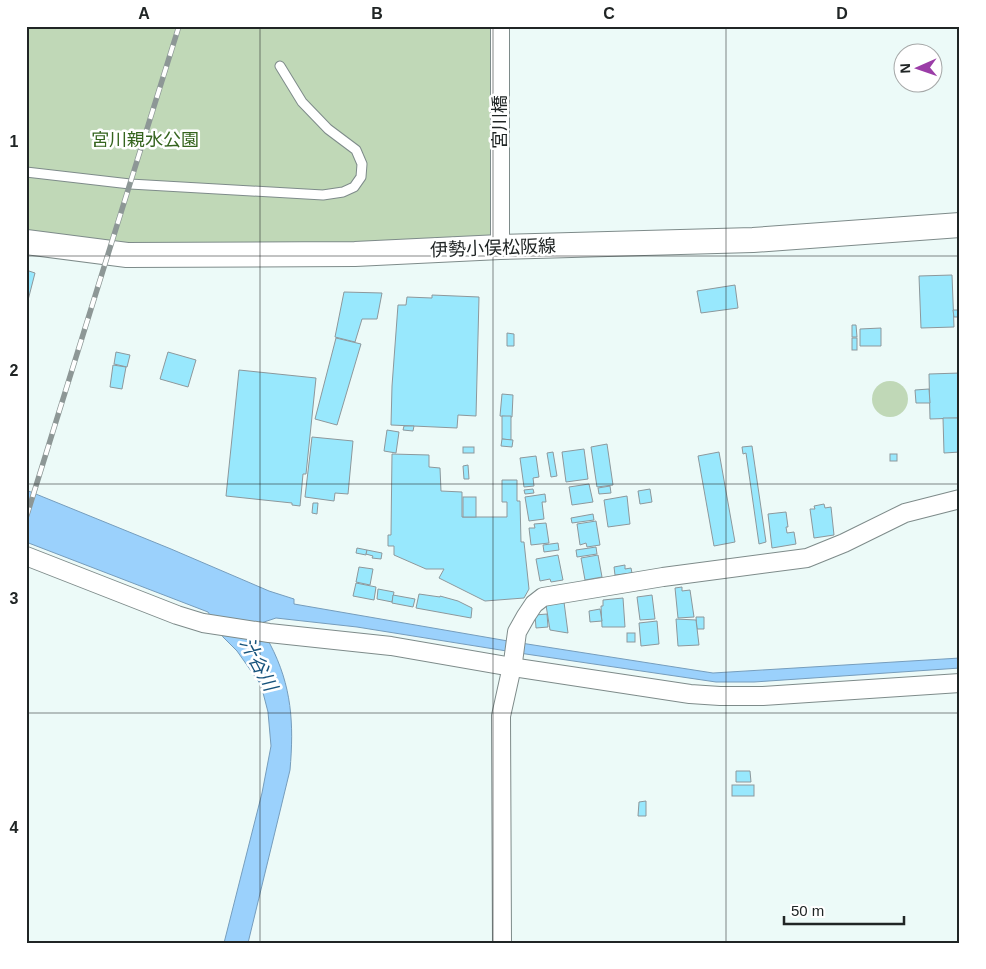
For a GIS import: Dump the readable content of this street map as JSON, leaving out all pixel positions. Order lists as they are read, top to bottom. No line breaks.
{"streets":{"main road":["伊勢小俣松阪線"],"street":["宮川橋"]},"crossings":[["宮川橋","伊勢小俣松阪線"]],"water":["汁谷川"],"parks":["宮川親水公園"],"scale_bar":"50 m","north":"left","grid":{"columns":["A","B","C","D"],"rows":["1","2","3","4"]}}
